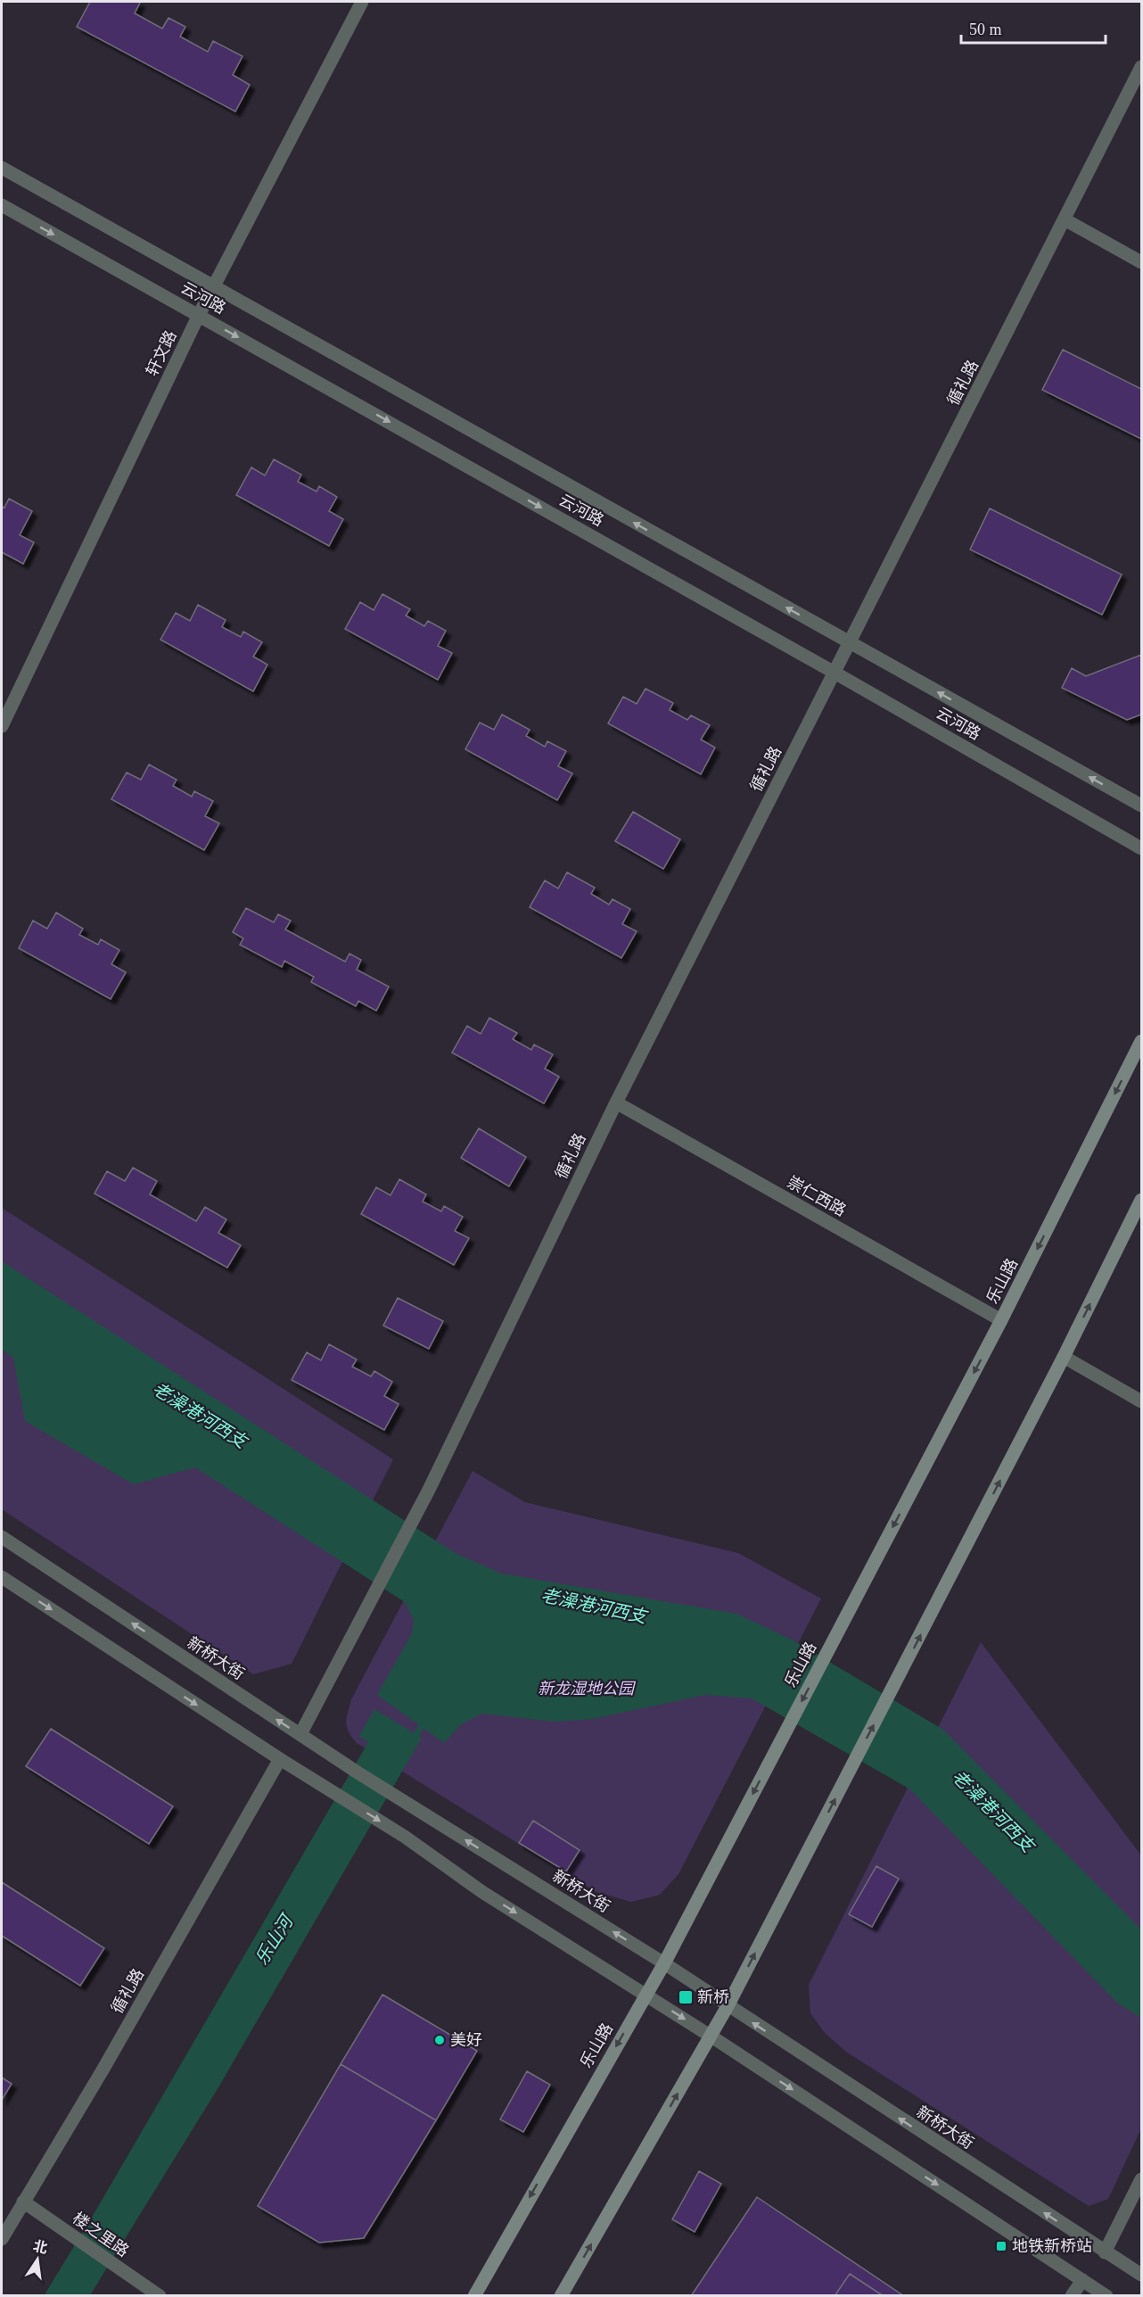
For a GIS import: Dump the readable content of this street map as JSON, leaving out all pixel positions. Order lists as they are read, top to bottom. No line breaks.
{"streets":{"main road":["乐山路"],"street":["云河路","轩文路","循礼路","崇仁西路","新桥大街","楼之里路"]},"crossings":[["云河路","轩文路"],["云河路","循礼路"],["循礼路","崇仁西路"],["循礼路","新桥大街"],["循礼路","楼之里路"],["崇仁西路","乐山路"],["乐山路","新桥大街"]],"water":["老澡港河西支","乐山河"],"parks":["新龙湿地公园"],"places":{"transit":["新桥","地铁新桥站"],"other":["美好"]},"scale_bar":"50 m","north":"top"}
